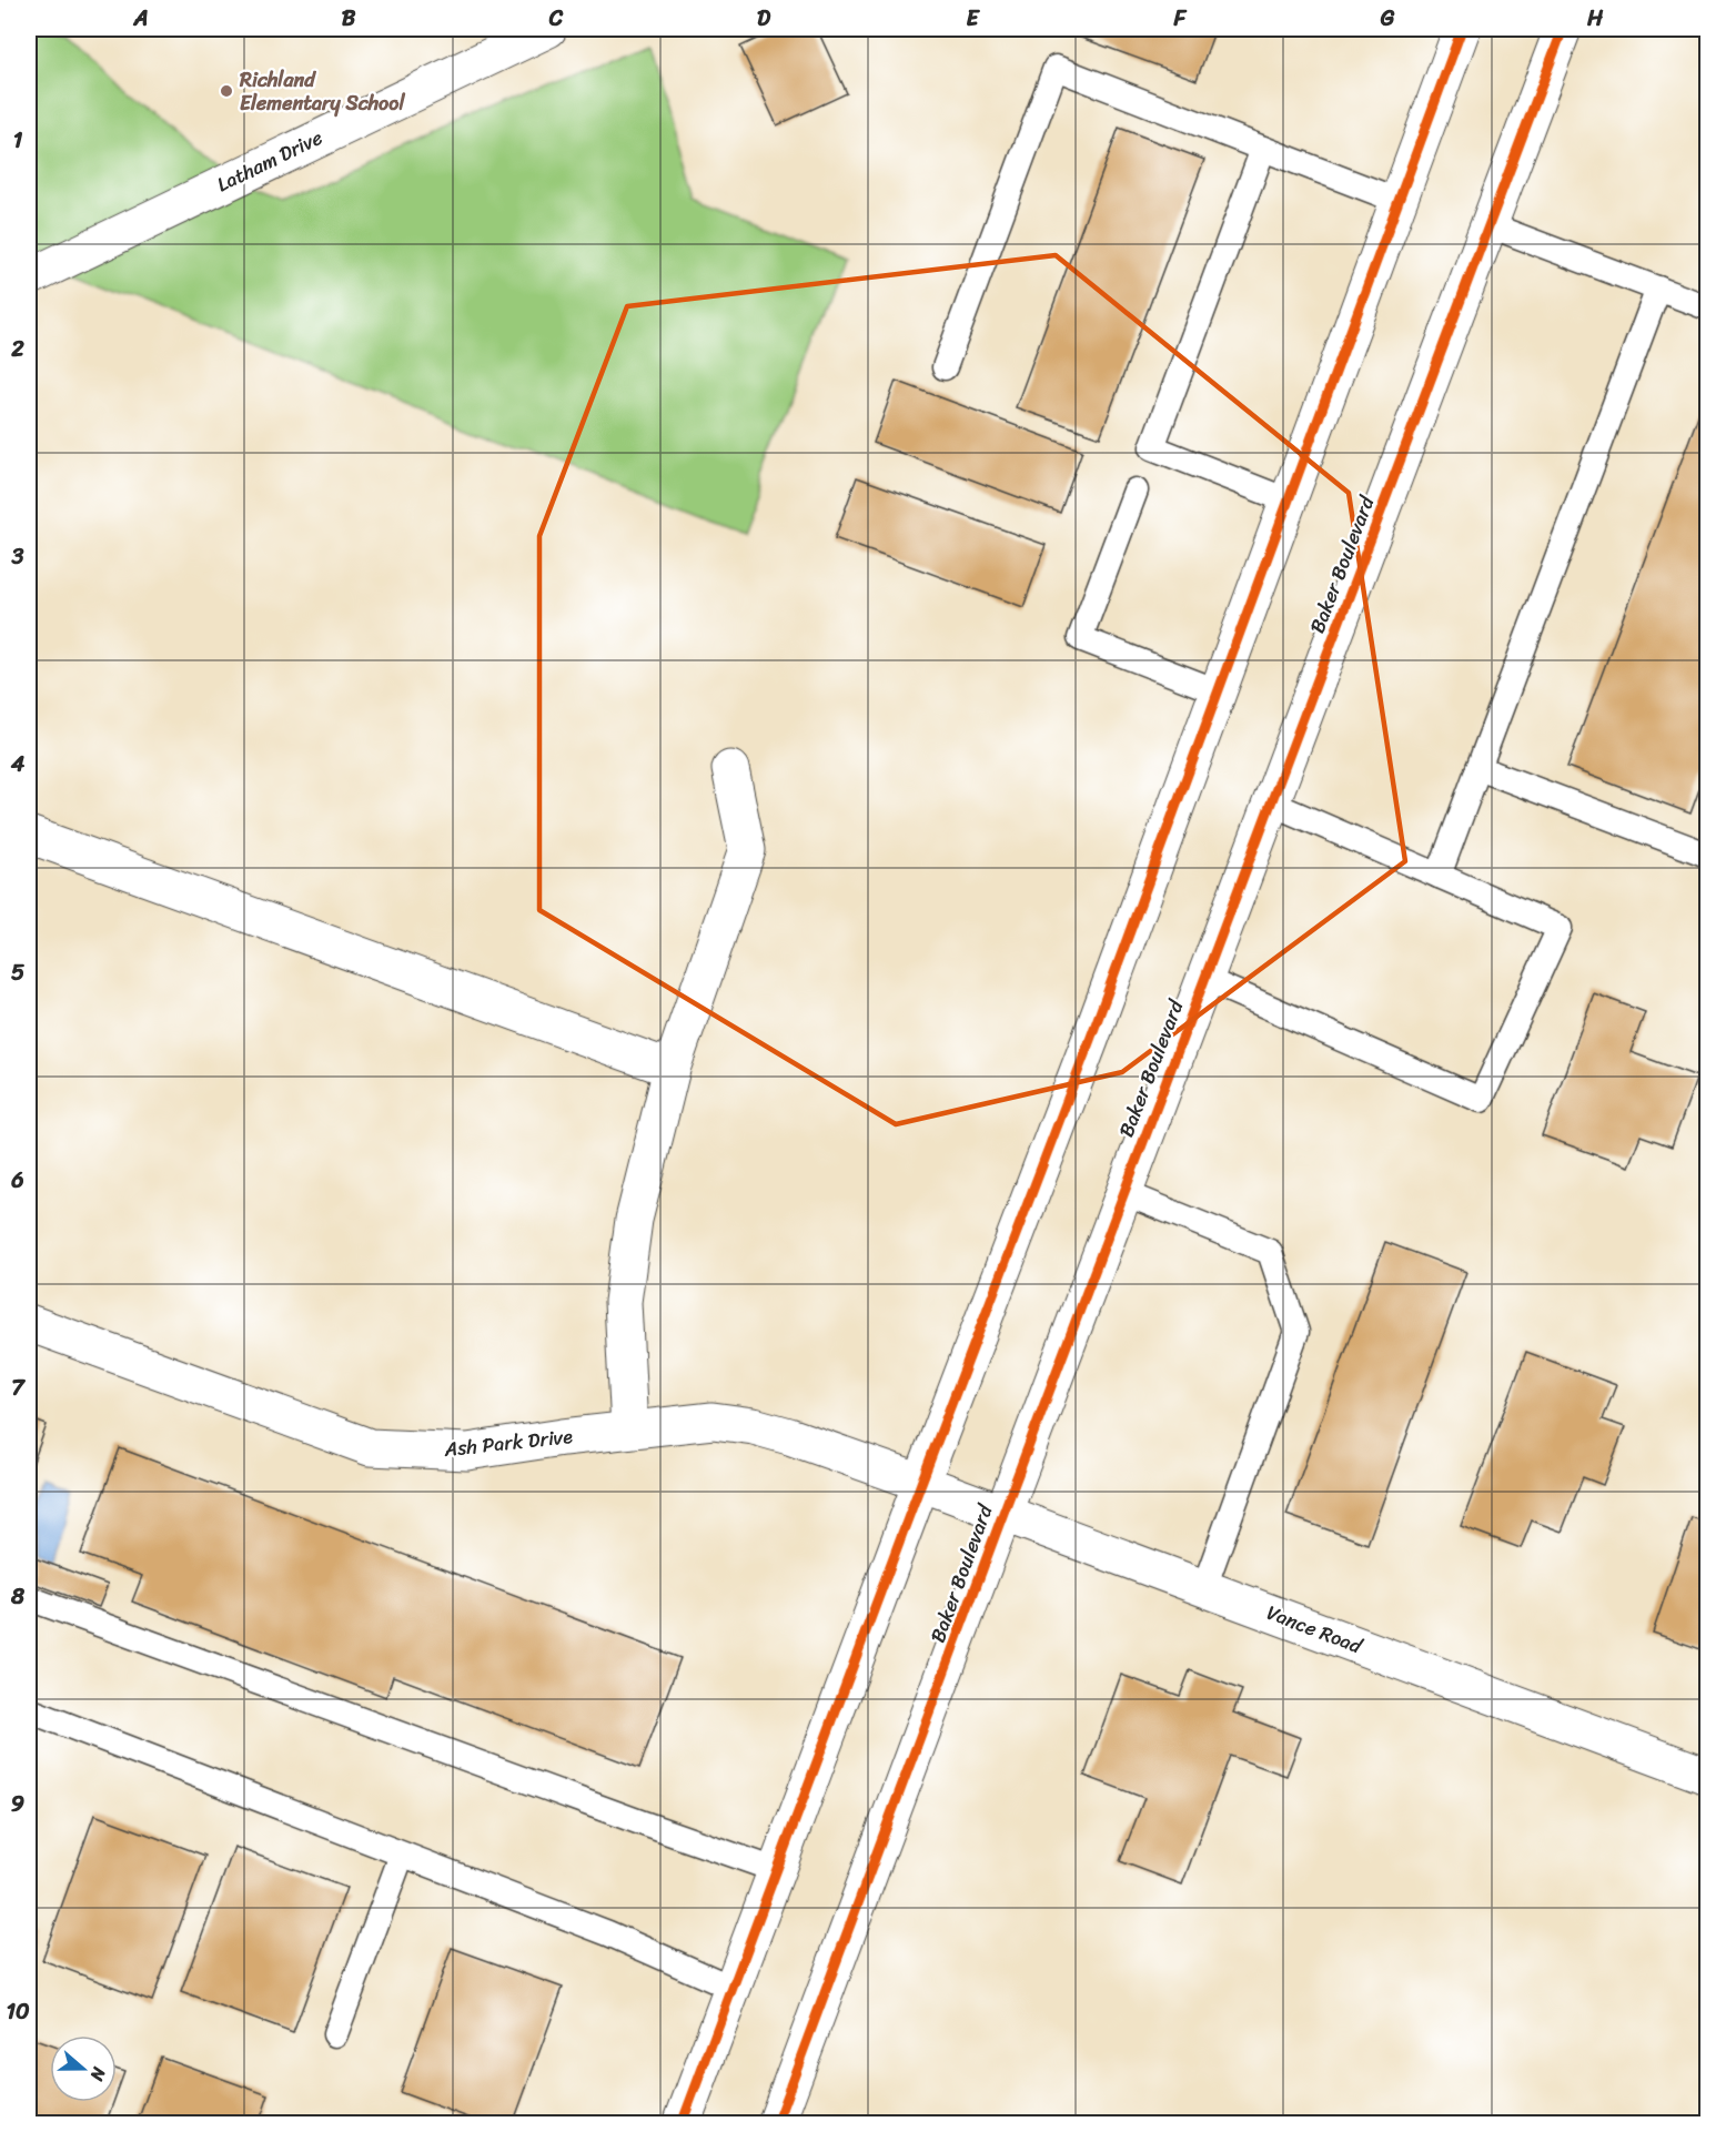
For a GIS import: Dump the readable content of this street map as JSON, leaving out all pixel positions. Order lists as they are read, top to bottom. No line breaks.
{"streets":{"main road":["Latham Drive","Baker Boulevard","Ash Park Drive","Vance Road"]},"crossings":[["Baker Boulevard","Vance Road"],["Ash Park Drive","Vance Road"]],"places":["Richland Elementary School"],"north":"right","grid":{"columns":["A","B","C","D","E","F","G","H"],"rows":["1","2","3","4","5","6","7","8","9","10"]}}
